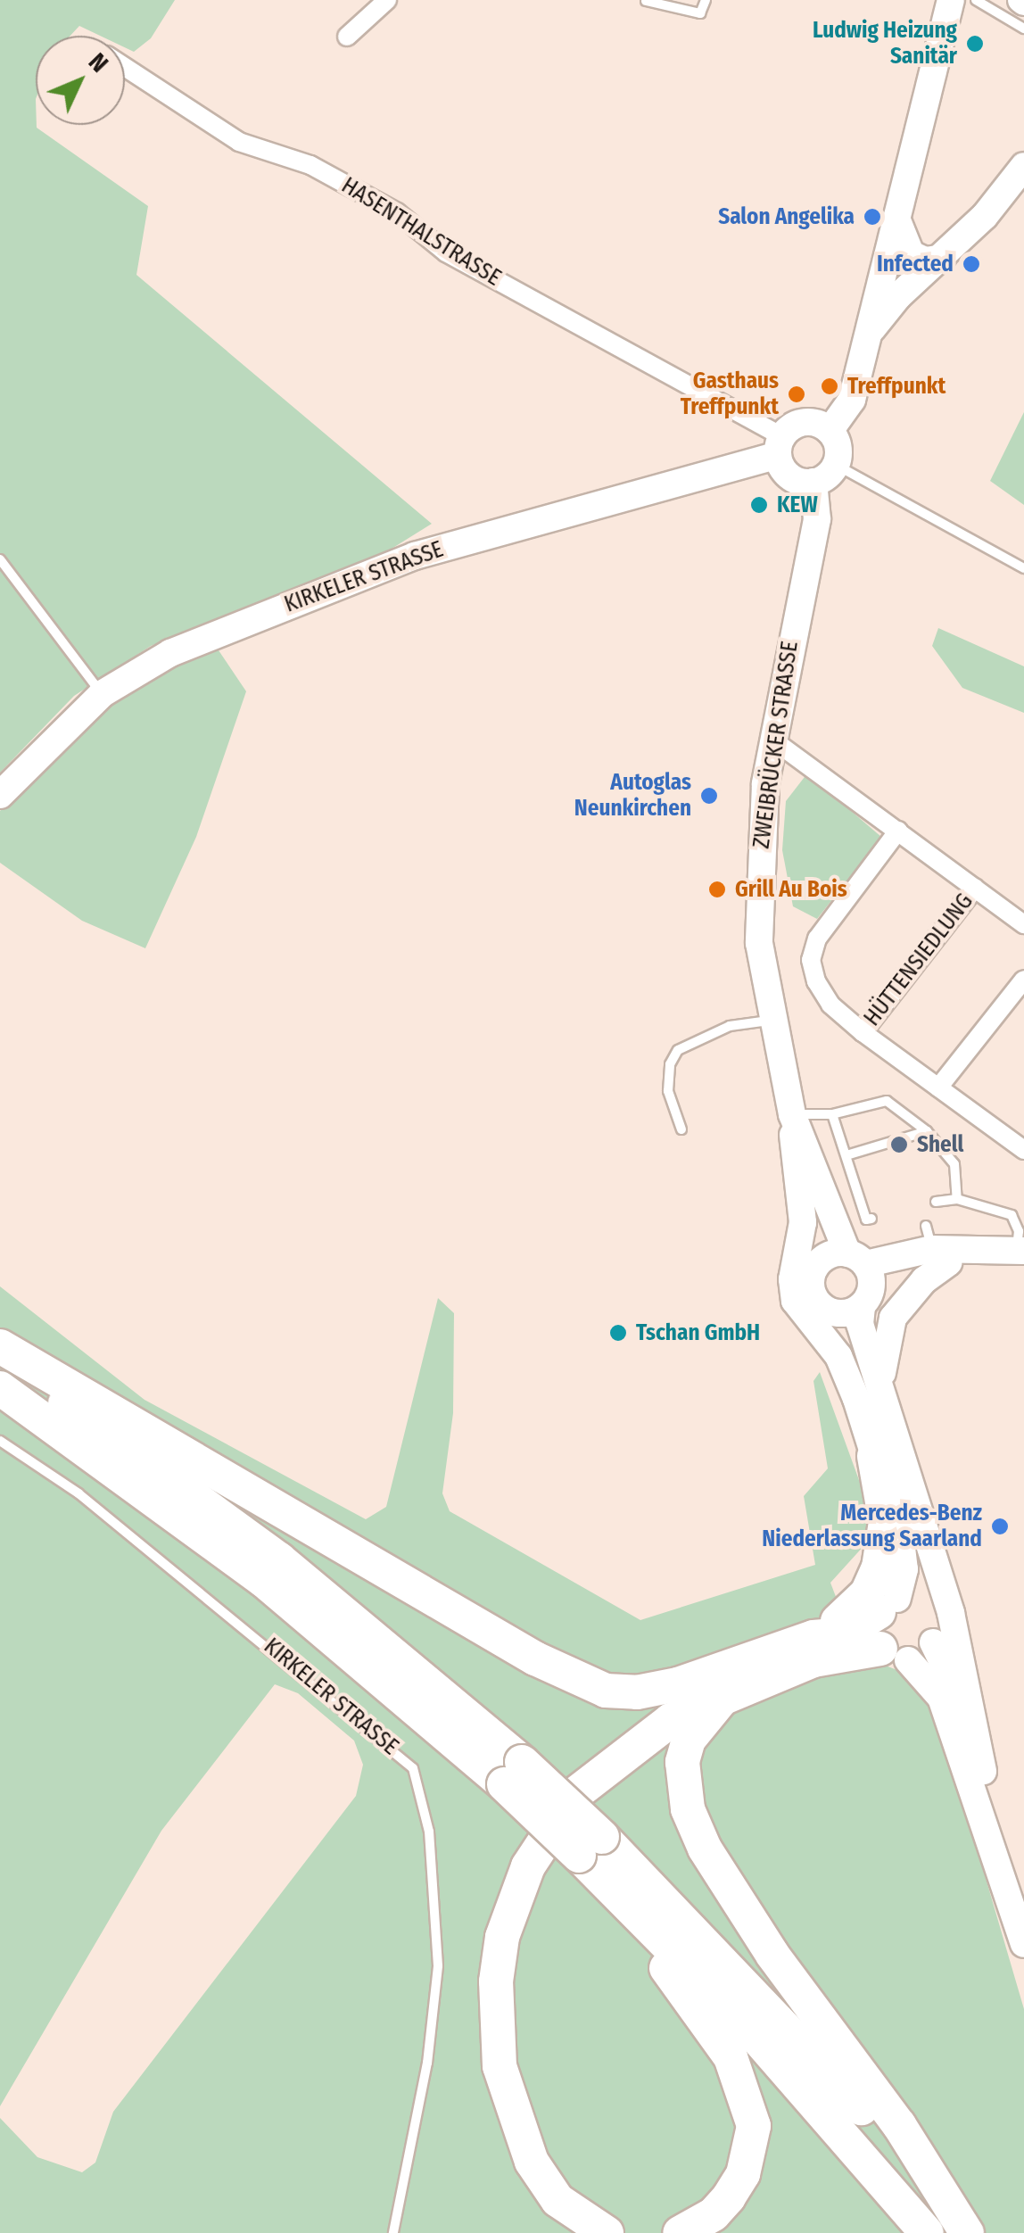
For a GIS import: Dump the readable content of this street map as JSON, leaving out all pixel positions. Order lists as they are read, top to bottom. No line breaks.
{"streets":{"main road":["KIRKELER STRASSE","ZWEIBRÜCKER STRASSE"],"street":["HASENTHALSTRASSE","HÜTTENSIEDLUNG"]},"crossings":[["HASENTHALSTRASSE","KIRKELER STRASSE"],["HASENTHALSTRASSE","ZWEIBRÜCKER STRASSE"],["KIRKELER STRASSE","ZWEIBRÜCKER STRASSE"]],"places":["Ludwig Heizung Sanitär","Salon Angelika","Infected","Treffpunkt","Gasthaus Treffpunkt","KEW","Autoglas Neunkirchen","Grill Au Bois","Shell","Tschan GmbH","Mercedes-Benz Niederlassung Saarland"],"north":"top right"}
